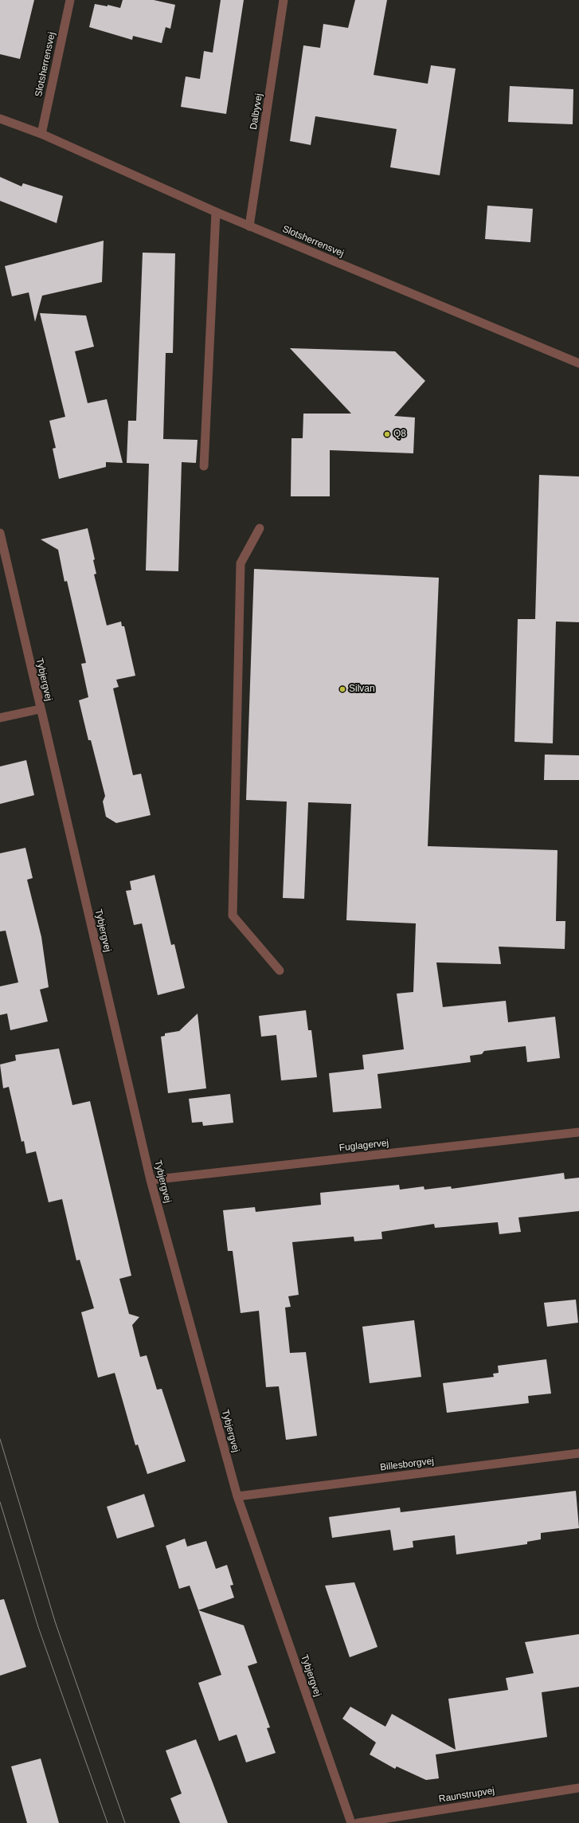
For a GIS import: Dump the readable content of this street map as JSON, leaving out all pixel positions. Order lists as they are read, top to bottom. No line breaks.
{"streets":{"street":["Slotsherrensvej","Dalbyvej","Tybjergvej","Fuglagervej","Billesborgvej","Raunstrupvej"]},"crossings":[["Slotsherrensvej","Dalbyvej"],["Tybjergvej","Fuglagervej"],["Tybjergvej","Billesborgvej"]],"places":["Q8","Silvan"]}
